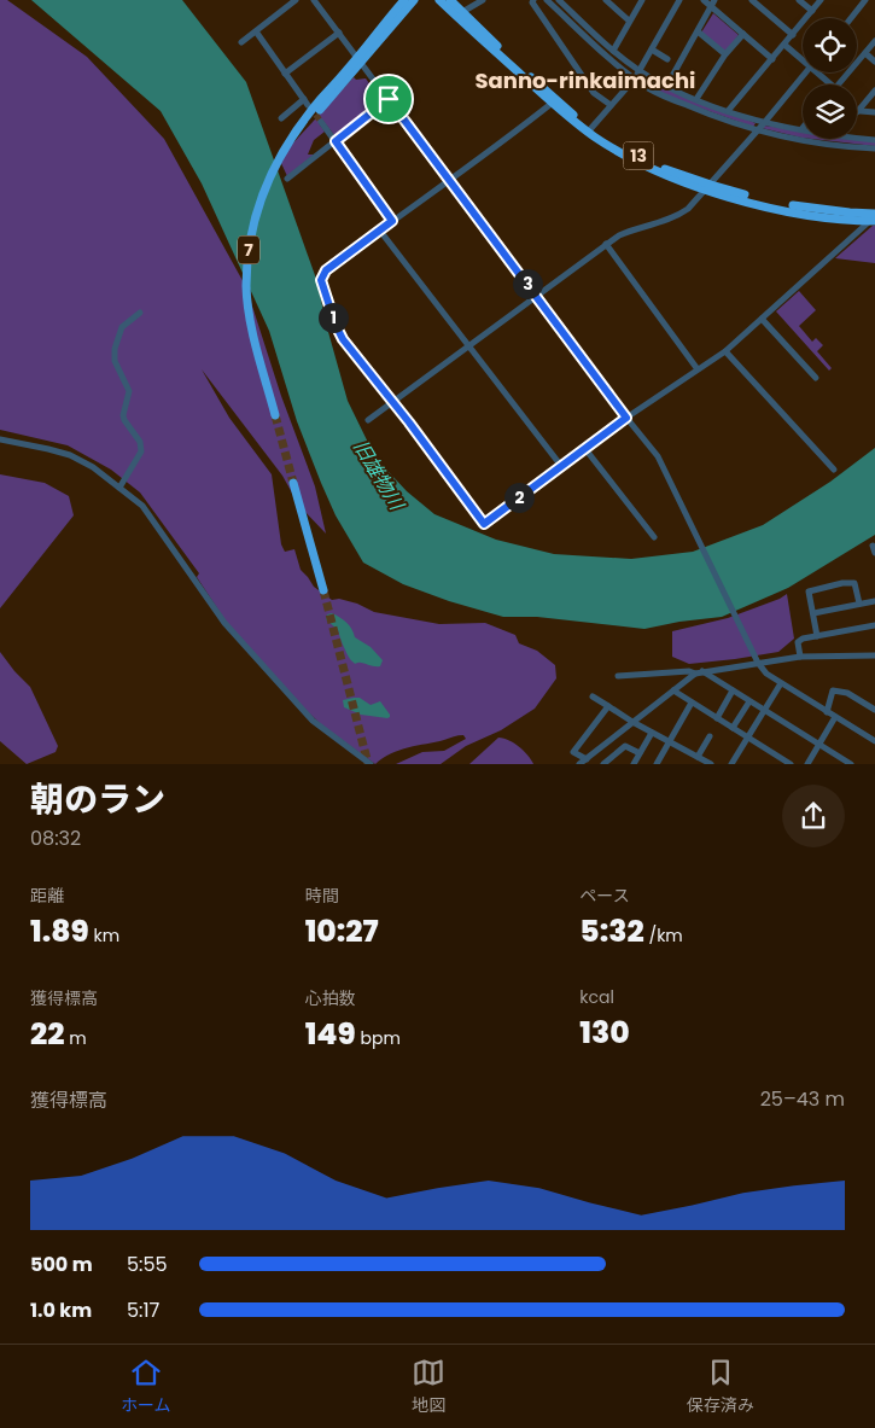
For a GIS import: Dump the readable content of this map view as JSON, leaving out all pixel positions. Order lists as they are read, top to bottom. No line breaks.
{"streets":{"highway":["13","7"]},"districts":["Sanno-rinkaimachi"],"water":["旧雄物川"],"page":{"pins":["3","1","2"],"heading":["朝のラン","08:32"],"stats":[["距離","1.89 km"],["時間","10:27"],["ペース","5:32 /km"],["獲得標高","22 m"],["心拍数","149 bpm"],["kcal","130"]],"chart":["獲得標高","25–43 m"],"list":[{"name":"500 m","note":"5:55"},{"name":"1.0 km","note":"5:17"}],"tabs":["ホーム","地図","保存済み"]}}
